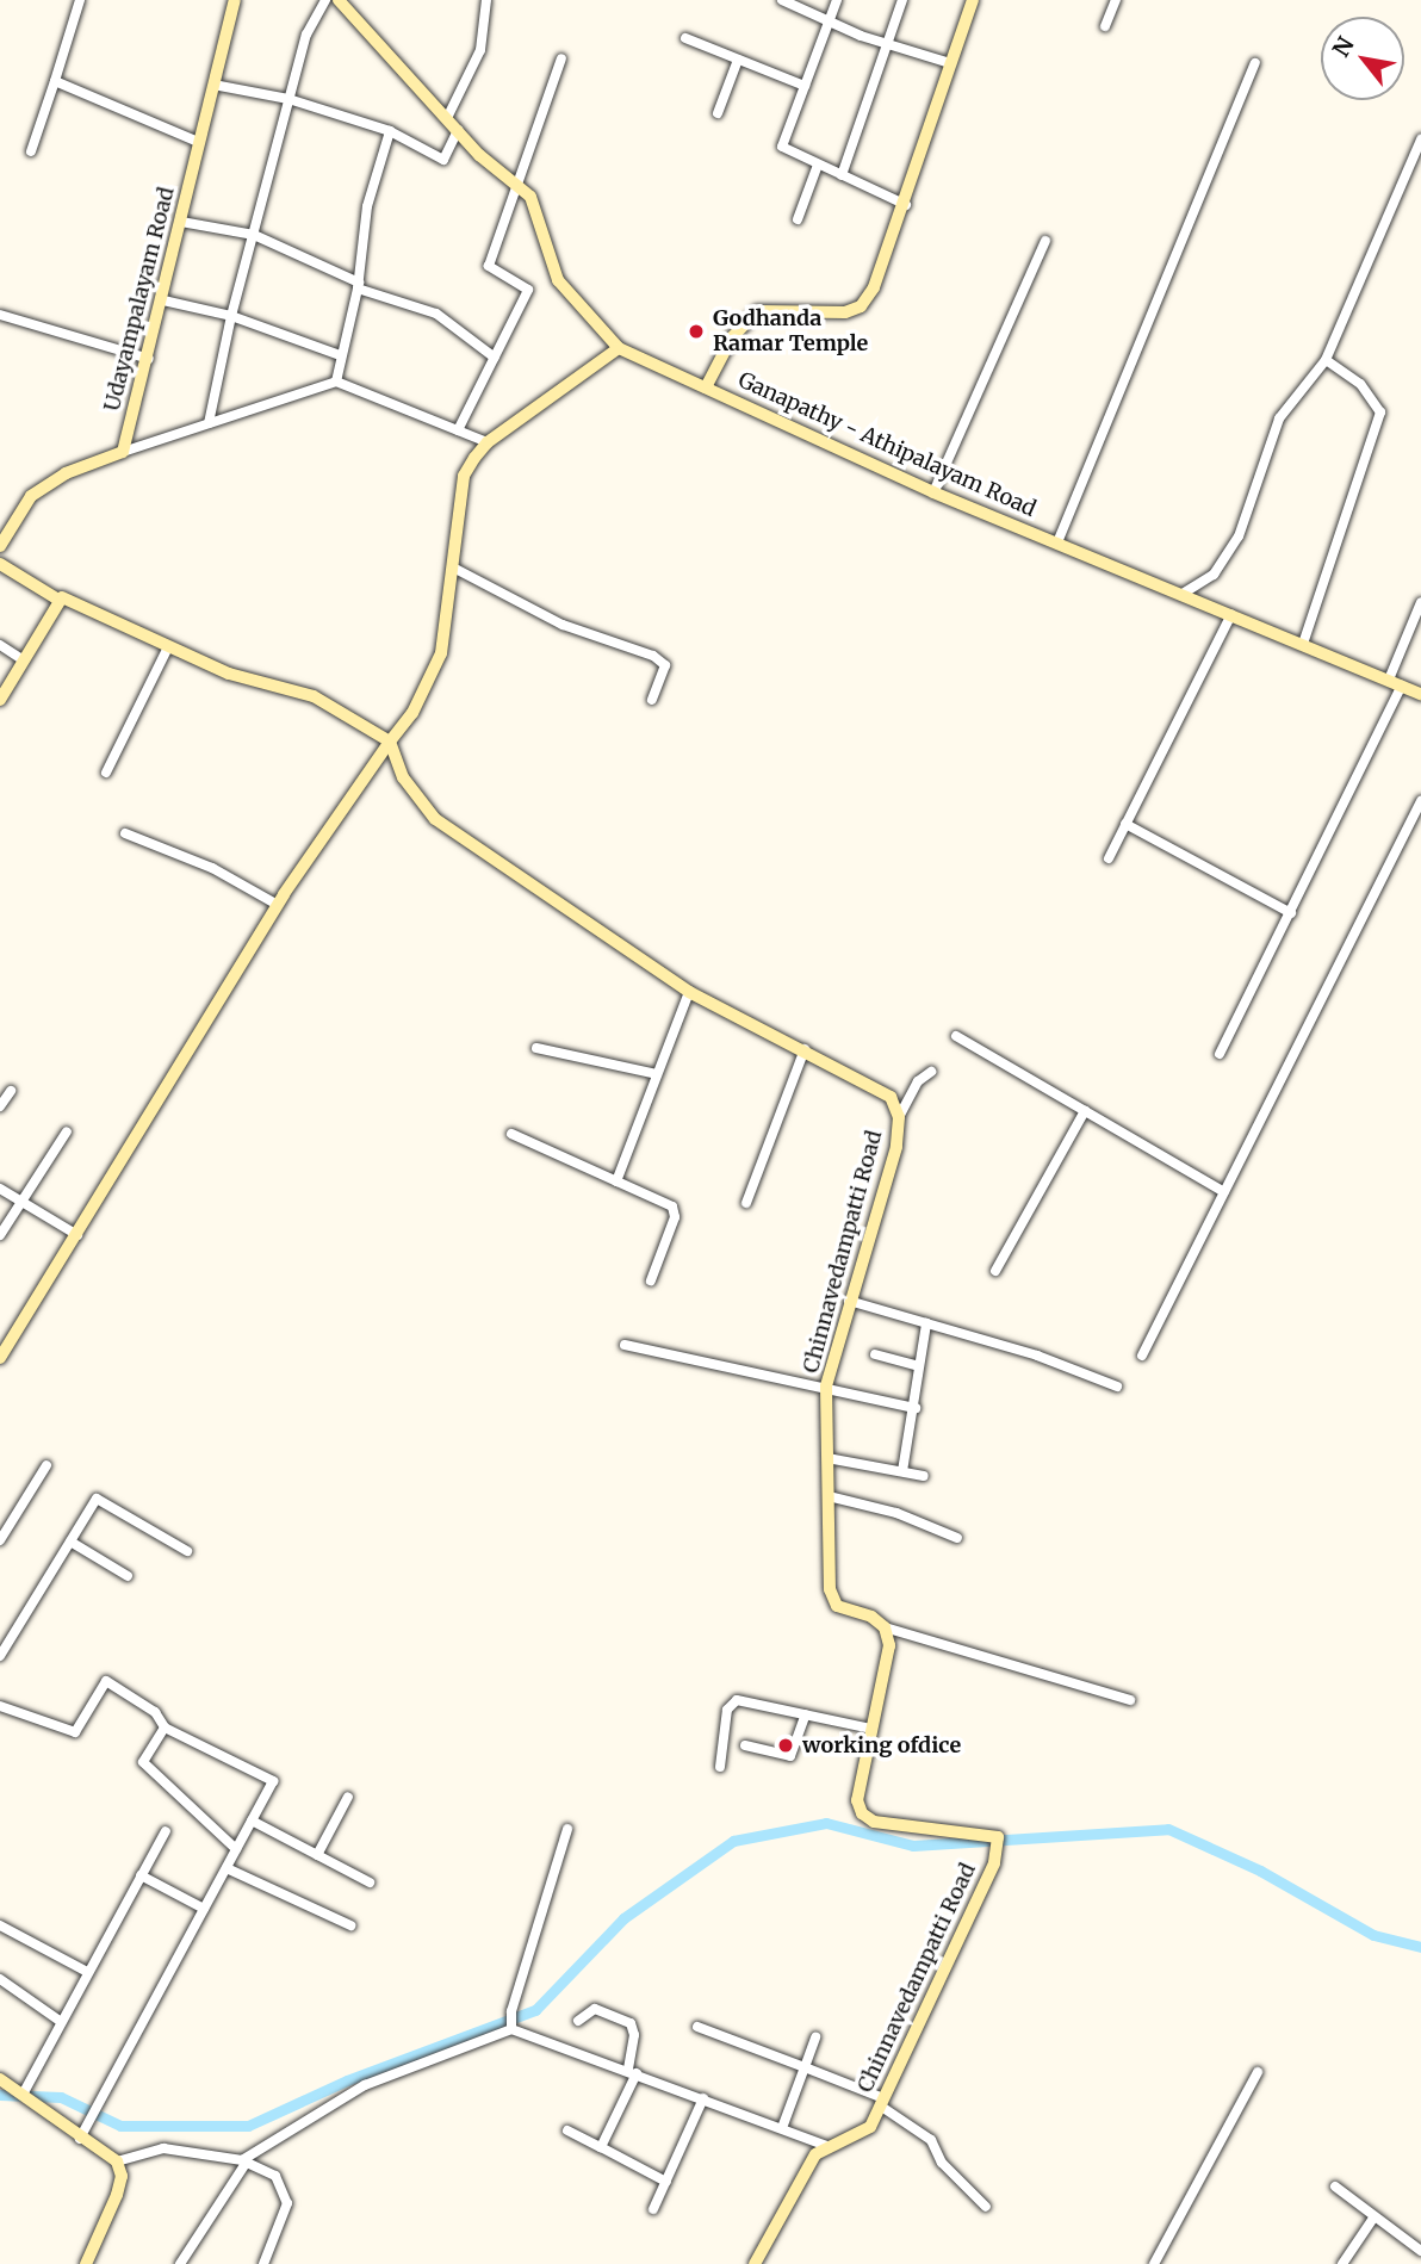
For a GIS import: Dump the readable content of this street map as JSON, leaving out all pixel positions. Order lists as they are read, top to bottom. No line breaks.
{"streets":{"street":["Udayampalayam Road","Ganapathy - Athipalayam Road","Chinnavedampatti Road"]},"places":["Godhanda Ramar Temple","working ofdice"],"north":"top left"}
